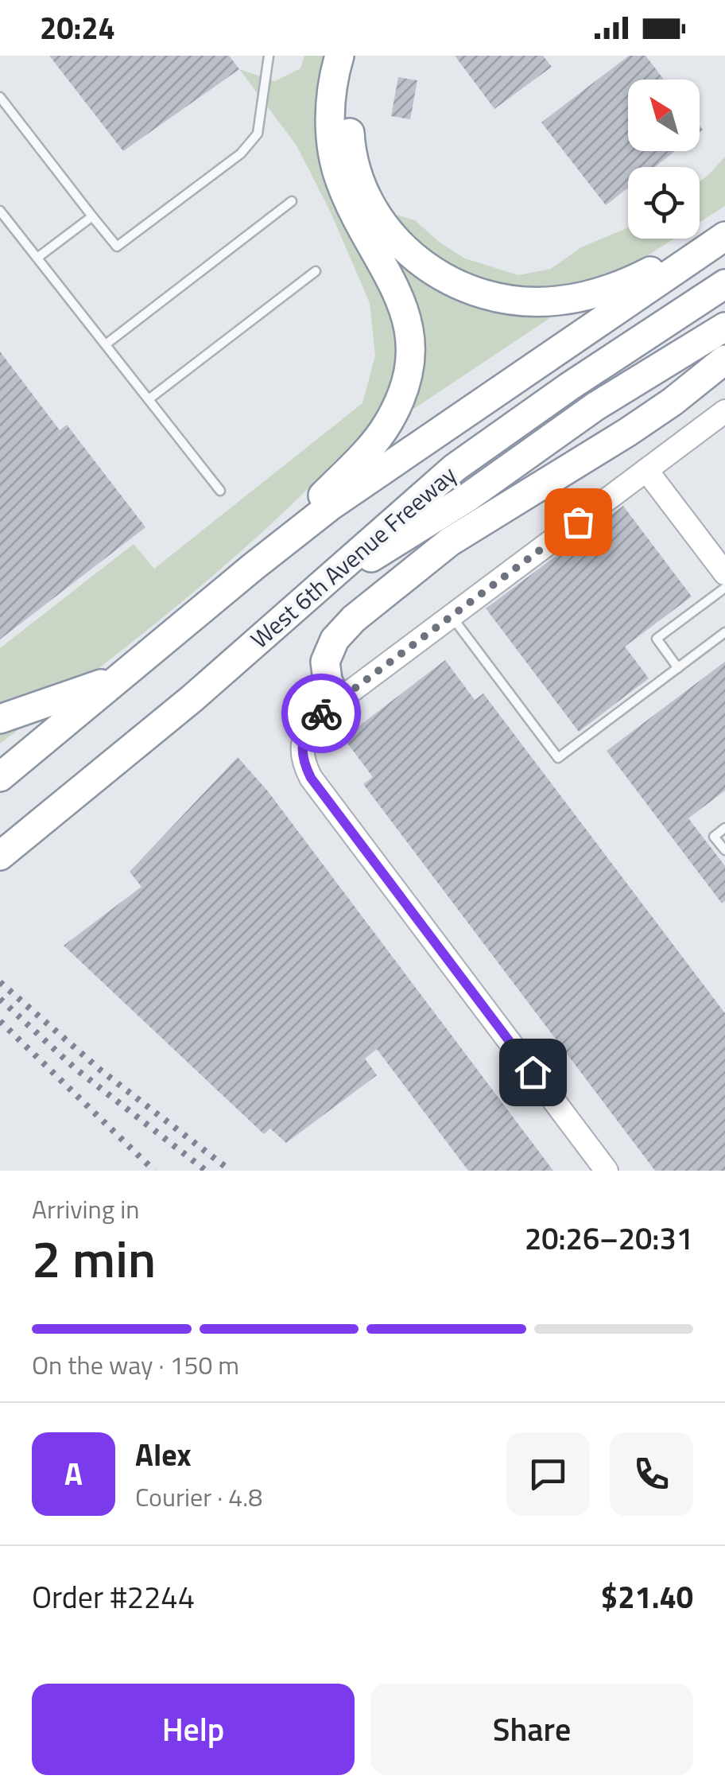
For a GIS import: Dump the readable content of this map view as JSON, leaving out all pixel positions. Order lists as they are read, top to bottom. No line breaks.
{"streets":{"highway":["West 6th Avenue Freeway"]},"north":"top left","page":{"status":"20:24","heading":["2 min","Arriving in","20:26–20:31"],"panel":["Alex","Courier · 4.8","Order #2244","$21.40"],"bar":"On the way · 150 m","round":"A","buttons":["Help","Share"]}}
